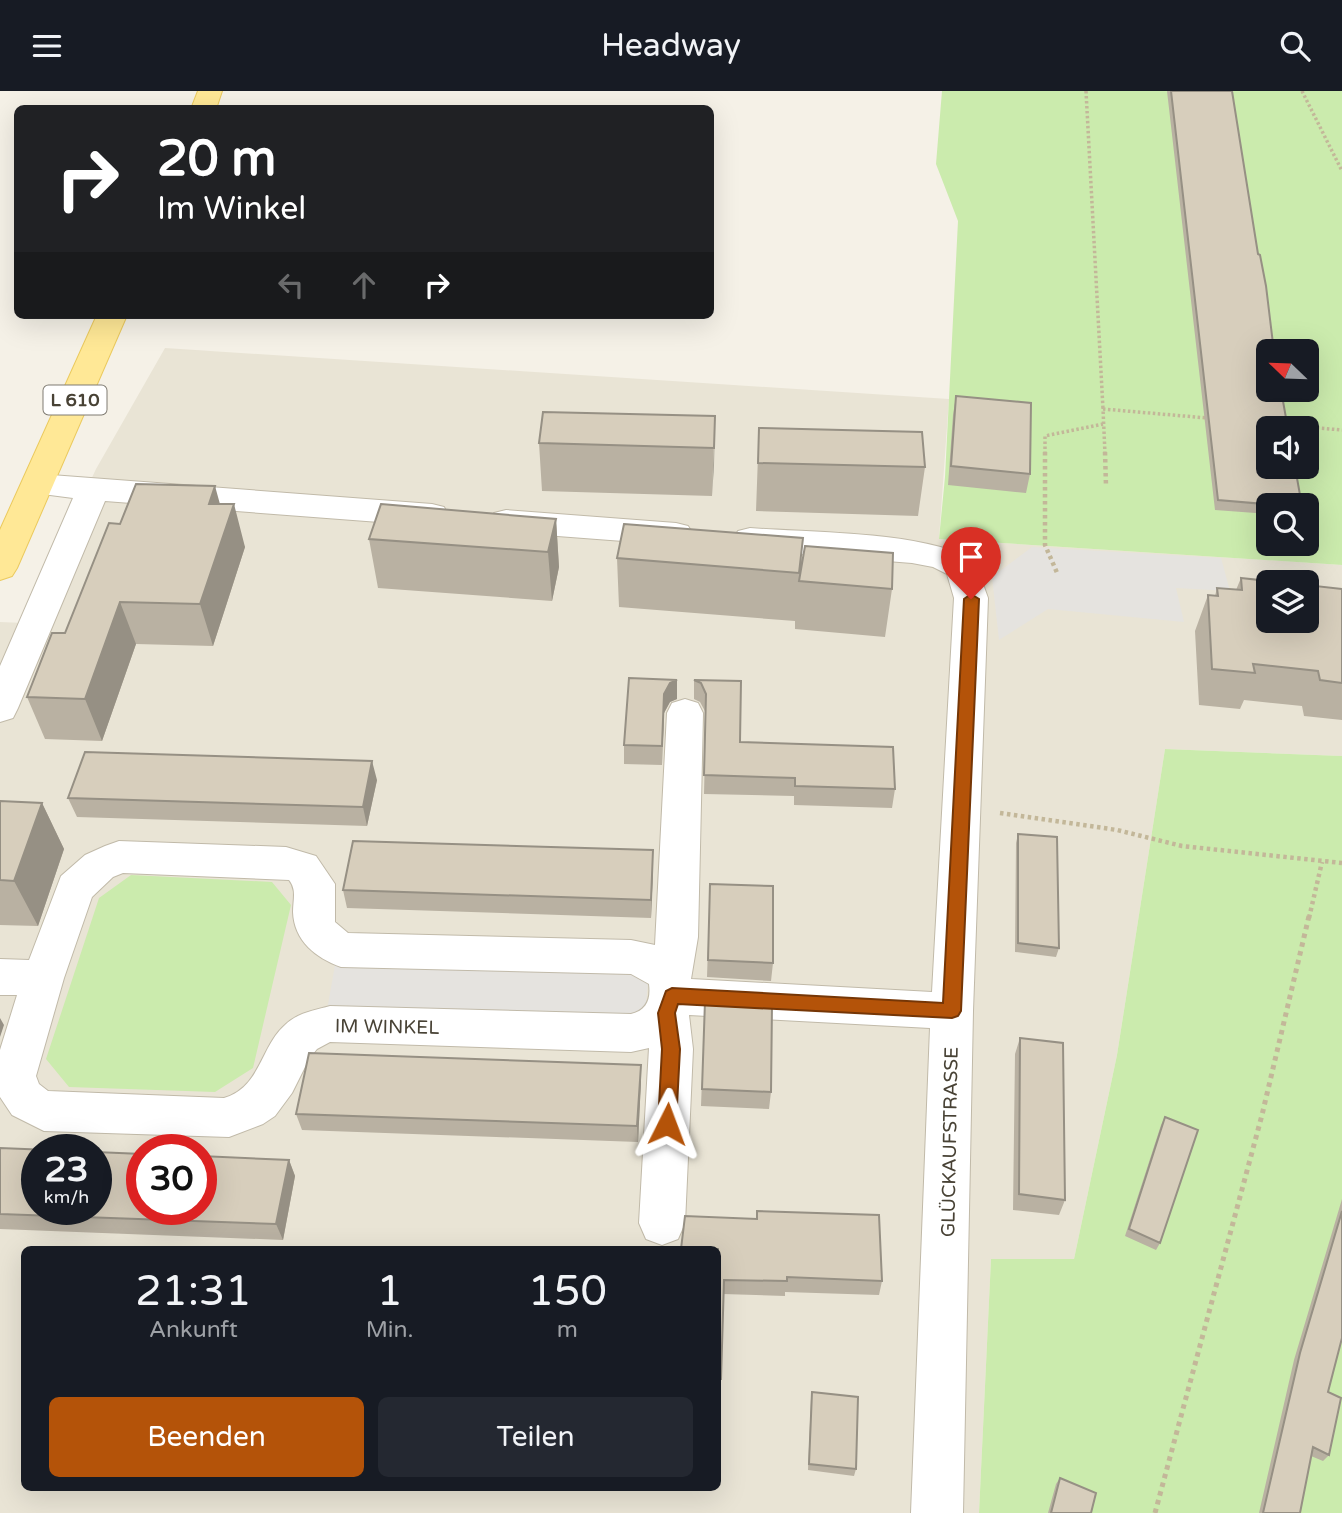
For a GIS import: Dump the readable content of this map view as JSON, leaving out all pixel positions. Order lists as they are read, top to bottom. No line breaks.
{"streets":{"main road":["L 610"],"street":["IM WINKEL","GLÜCKAUFSTRASSE"]},"crossings":[["L 610","GLÜCKAUFSTRASSE"],["IM WINKEL","GLÜCKAUFSTRASSE"]],"north":"top left","page":{"header":"Headway","turn":["20 m","Im Winkel"],"speed":"23 km/h","limit":"30","eta":["21:31","Ankunft","1","Min.","150","m"],"buttons":["Beenden","Teilen"]}}
